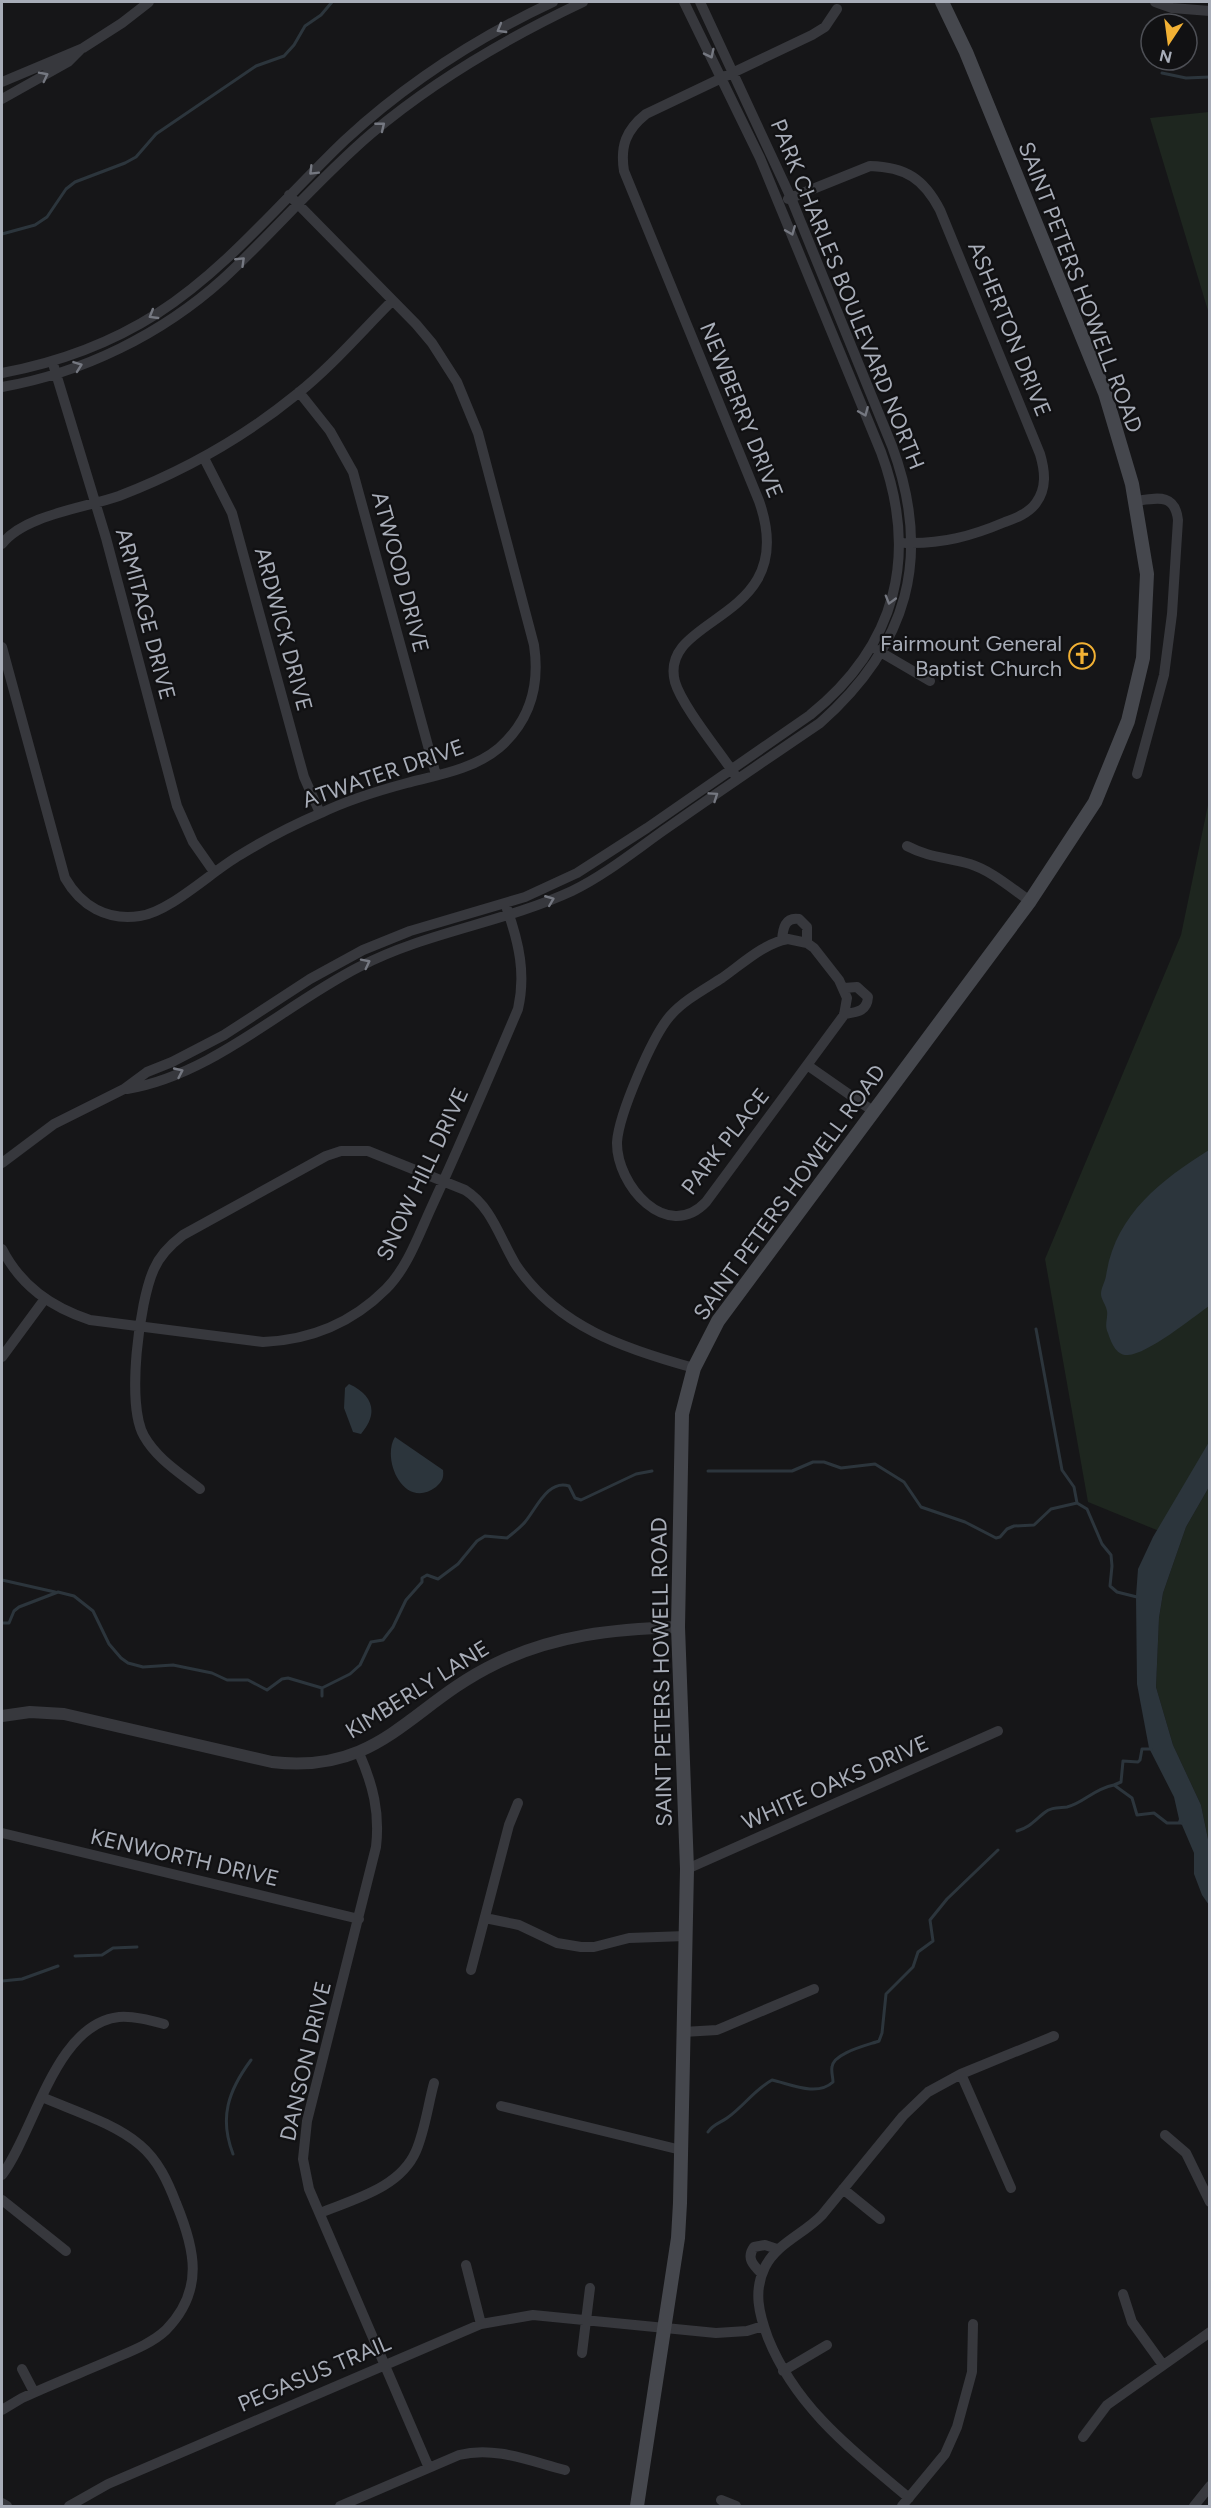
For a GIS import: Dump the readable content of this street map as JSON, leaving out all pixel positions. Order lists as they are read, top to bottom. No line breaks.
{"streets":{"main road":["SAINT PETERS HOWELL ROAD"],"street":["PARK CHARLES BOULEVARD NORTH","ASHERTON DRIVE","NEWBERRY DRIVE","ATWOOD DRIVE","ARMITAGE DRIVE","ARDWICK DRIVE","ATWATER DRIVE","PARK PLACE","SNOW HILL DRIVE","KIMBERLY LANE","WHITE OAKS DRIVE","KENWORTH DRIVE","DANSON DRIVE","PEGASUS TRAIL"]},"crossings":[["SAINT PETERS HOWELL ROAD","KIMBERLY LANE"],["SAINT PETERS HOWELL ROAD","WHITE OAKS DRIVE"],["SAINT PETERS HOWELL ROAD","PEGASUS TRAIL"],["PARK CHARLES BOULEVARD NORTH","ASHERTON DRIVE"],["PARK CHARLES BOULEVARD NORTH","NEWBERRY DRIVE"],["PARK CHARLES BOULEVARD NORTH","SNOW HILL DRIVE"],["ATWOOD DRIVE","ATWATER DRIVE"],["ARMITAGE DRIVE","ATWATER DRIVE"],["ARDWICK DRIVE","ATWATER DRIVE"],["KIMBERLY LANE","DANSON DRIVE"],["KENWORTH DRIVE","DANSON DRIVE"],["DANSON DRIVE","PEGASUS TRAIL"]],"places":{"church":["Fairmount General Baptist Church"]},"north":"bottom"}
